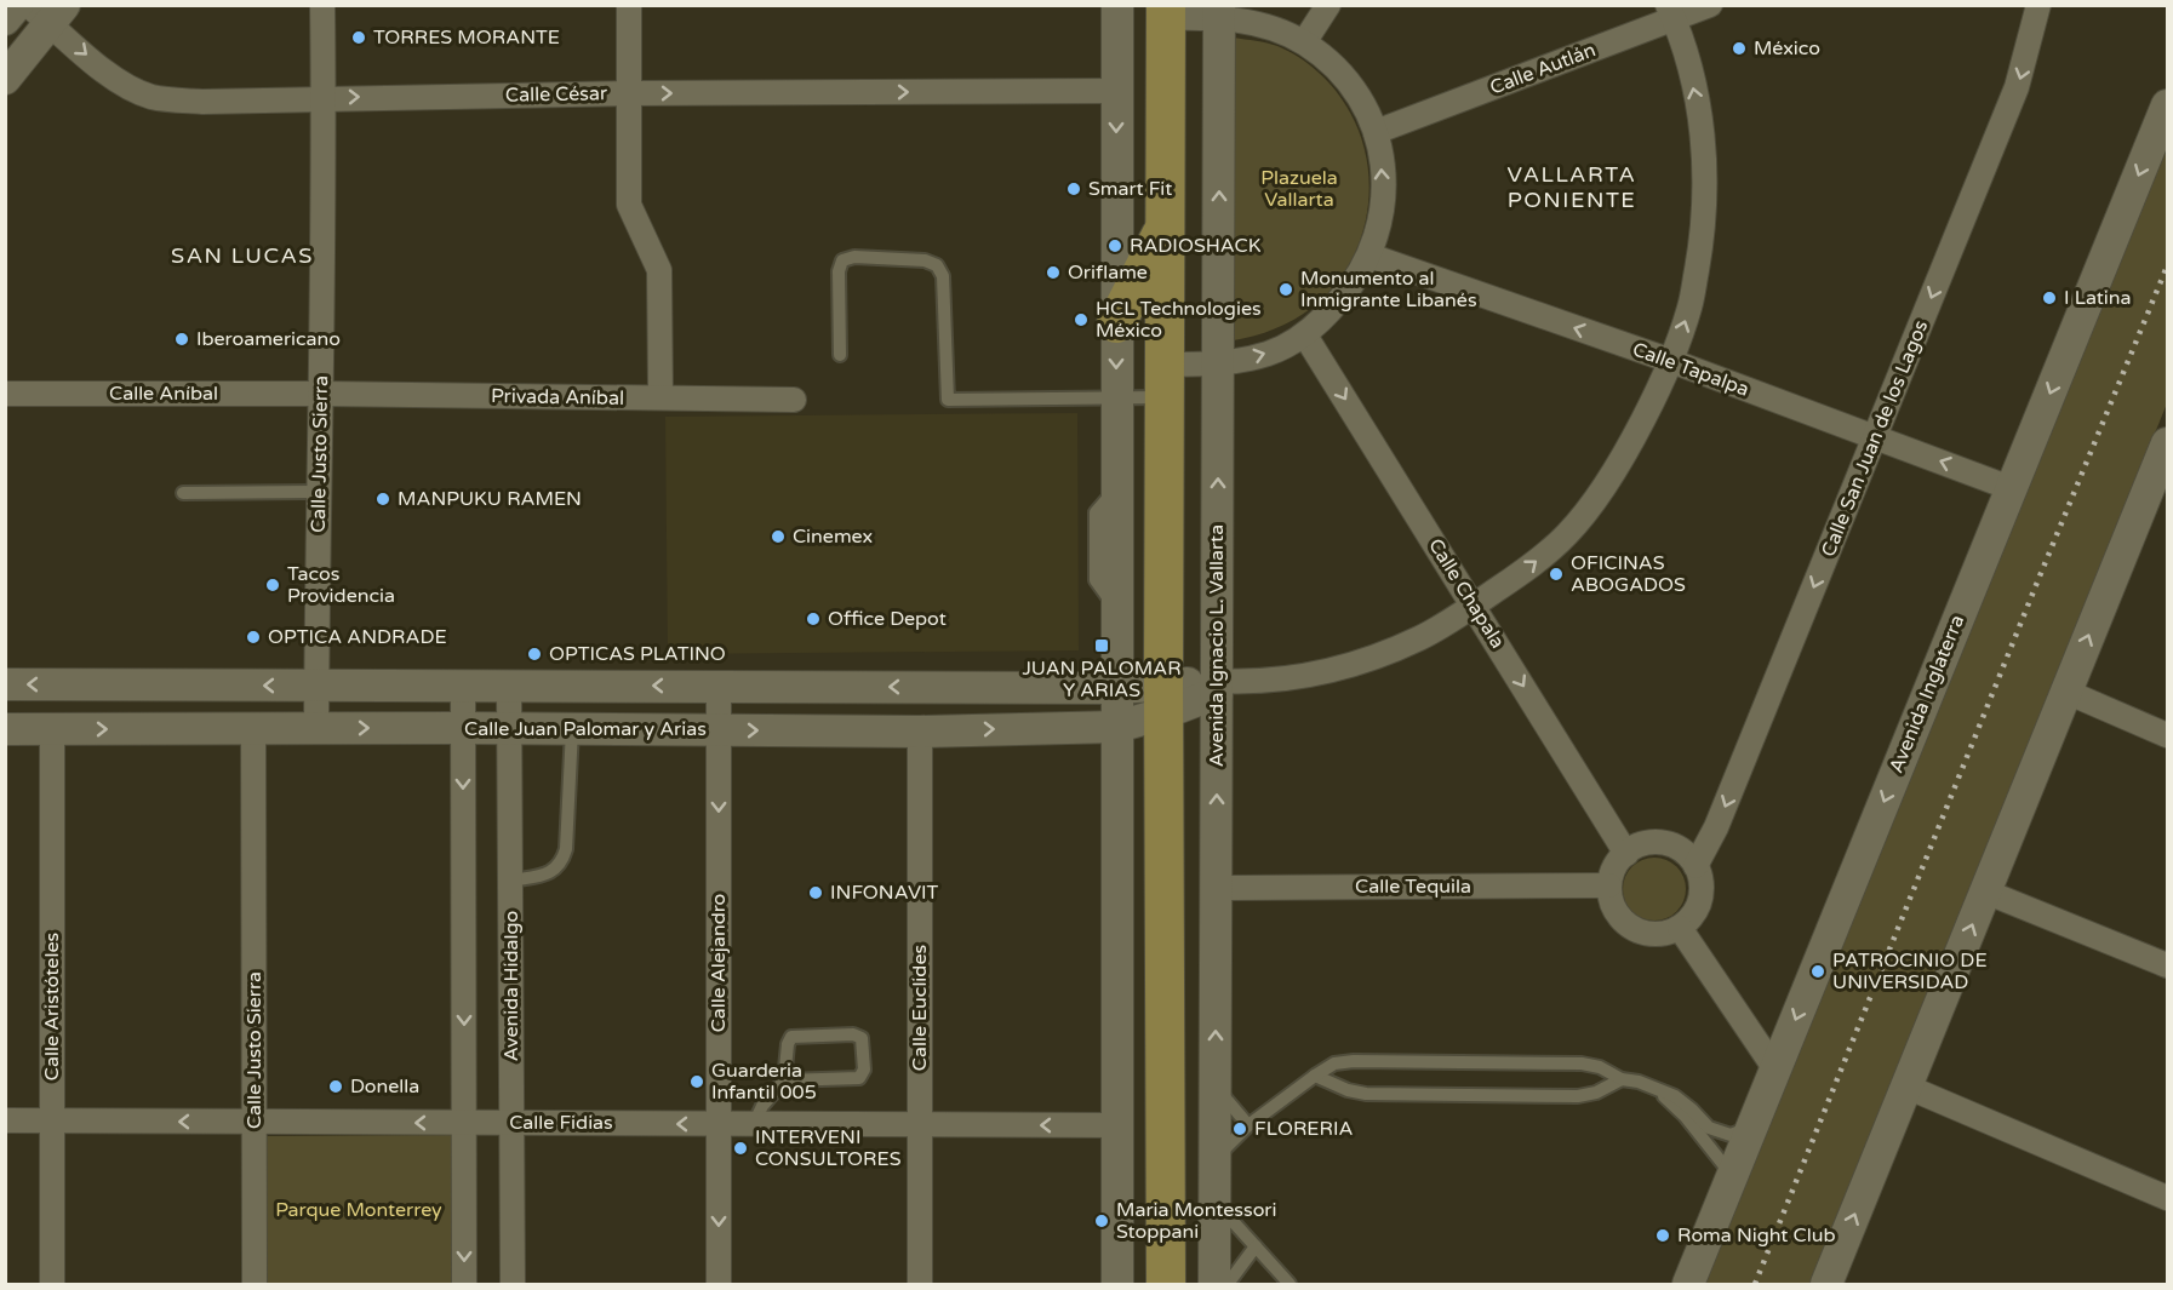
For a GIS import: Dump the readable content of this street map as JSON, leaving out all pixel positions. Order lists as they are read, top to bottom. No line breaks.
{"streets":{"street":["Calle Autlán","Calle César","Calle Tapalpa","Calle Aníbal","Privada Aníbal","Calle San Juan de los Lagos","Calle Justo Sierra","Calle Chapala","Avenida Ignacio L. Vallarta","Avenida Inglaterra","Calle Juan Palomar y Arias","Calle Tequila","Calle Alejandro","Avenida Hidalgo","Calle Aristóteles","Calle Euclides","Calle Fidias"]},"crossings":[["Calle César","Calle Justo Sierra"],["Calle Tapalpa","Calle San Juan de los Lagos"],["Calle Tapalpa","Avenida Inglaterra"],["Calle Aníbal","Privada Aníbal"],["Calle Aníbal","Calle Justo Sierra"],["Privada Aníbal","Calle Justo Sierra"],["Calle San Juan de los Lagos","Calle Chapala"],["Calle San Juan de los Lagos","Calle Tequila"],["Calle Justo Sierra","Calle Juan Palomar y Arias"],["Calle Justo Sierra","Calle Fidias"],["Calle Chapala","Calle Tequila"],["Avenida Ignacio L. Vallarta","Calle Tequila"],["Calle Juan Palomar y Arias","Calle Alejandro"],["Calle Juan Palomar y Arias","Avenida Hidalgo"],["Calle Juan Palomar y Arias","Calle Aristóteles"],["Calle Juan Palomar y Arias","Calle Euclides"],["Calle Alejandro","Calle Fidias"],["Avenida Hidalgo","Calle Fidias"],["Calle Aristóteles","Calle Fidias"],["Calle Euclides","Calle Fidias"]],"one_way":["Calle César","Calle Tapalpa","Calle San Juan de los Lagos","Calle Chapala","Calle Alejandro","Calle Fidias"],"districts":["VALLARTA PONIENTE","SAN LUCAS"],"parks":["Plazuela Vallarta","Parque Monterrey"],"places":{"other":["TORRES MORANTE","México","Smart Fit","RADIOSHACK","Oriflame","Monumento al Inmigrante Libanés","I Latina","HCL Technologies México","Iberoamericano","MANPUKU RAMEN","Cinemex","OFICINAS ABOGADOS","Tacos Providencia","Office Depot","OPTICA ANDRADE","OPTICAS PLATINO","INFONAVIT","PATROCINIO DE UNIVERSIDAD","Guarderia Infantil 005","Donella","FLORERIA","INTERVENI CONSULTORES","Maria Montessori Stoppani","Roma Night Club"],"transit":["JUAN PALOMAR Y ARIAS"]}}
